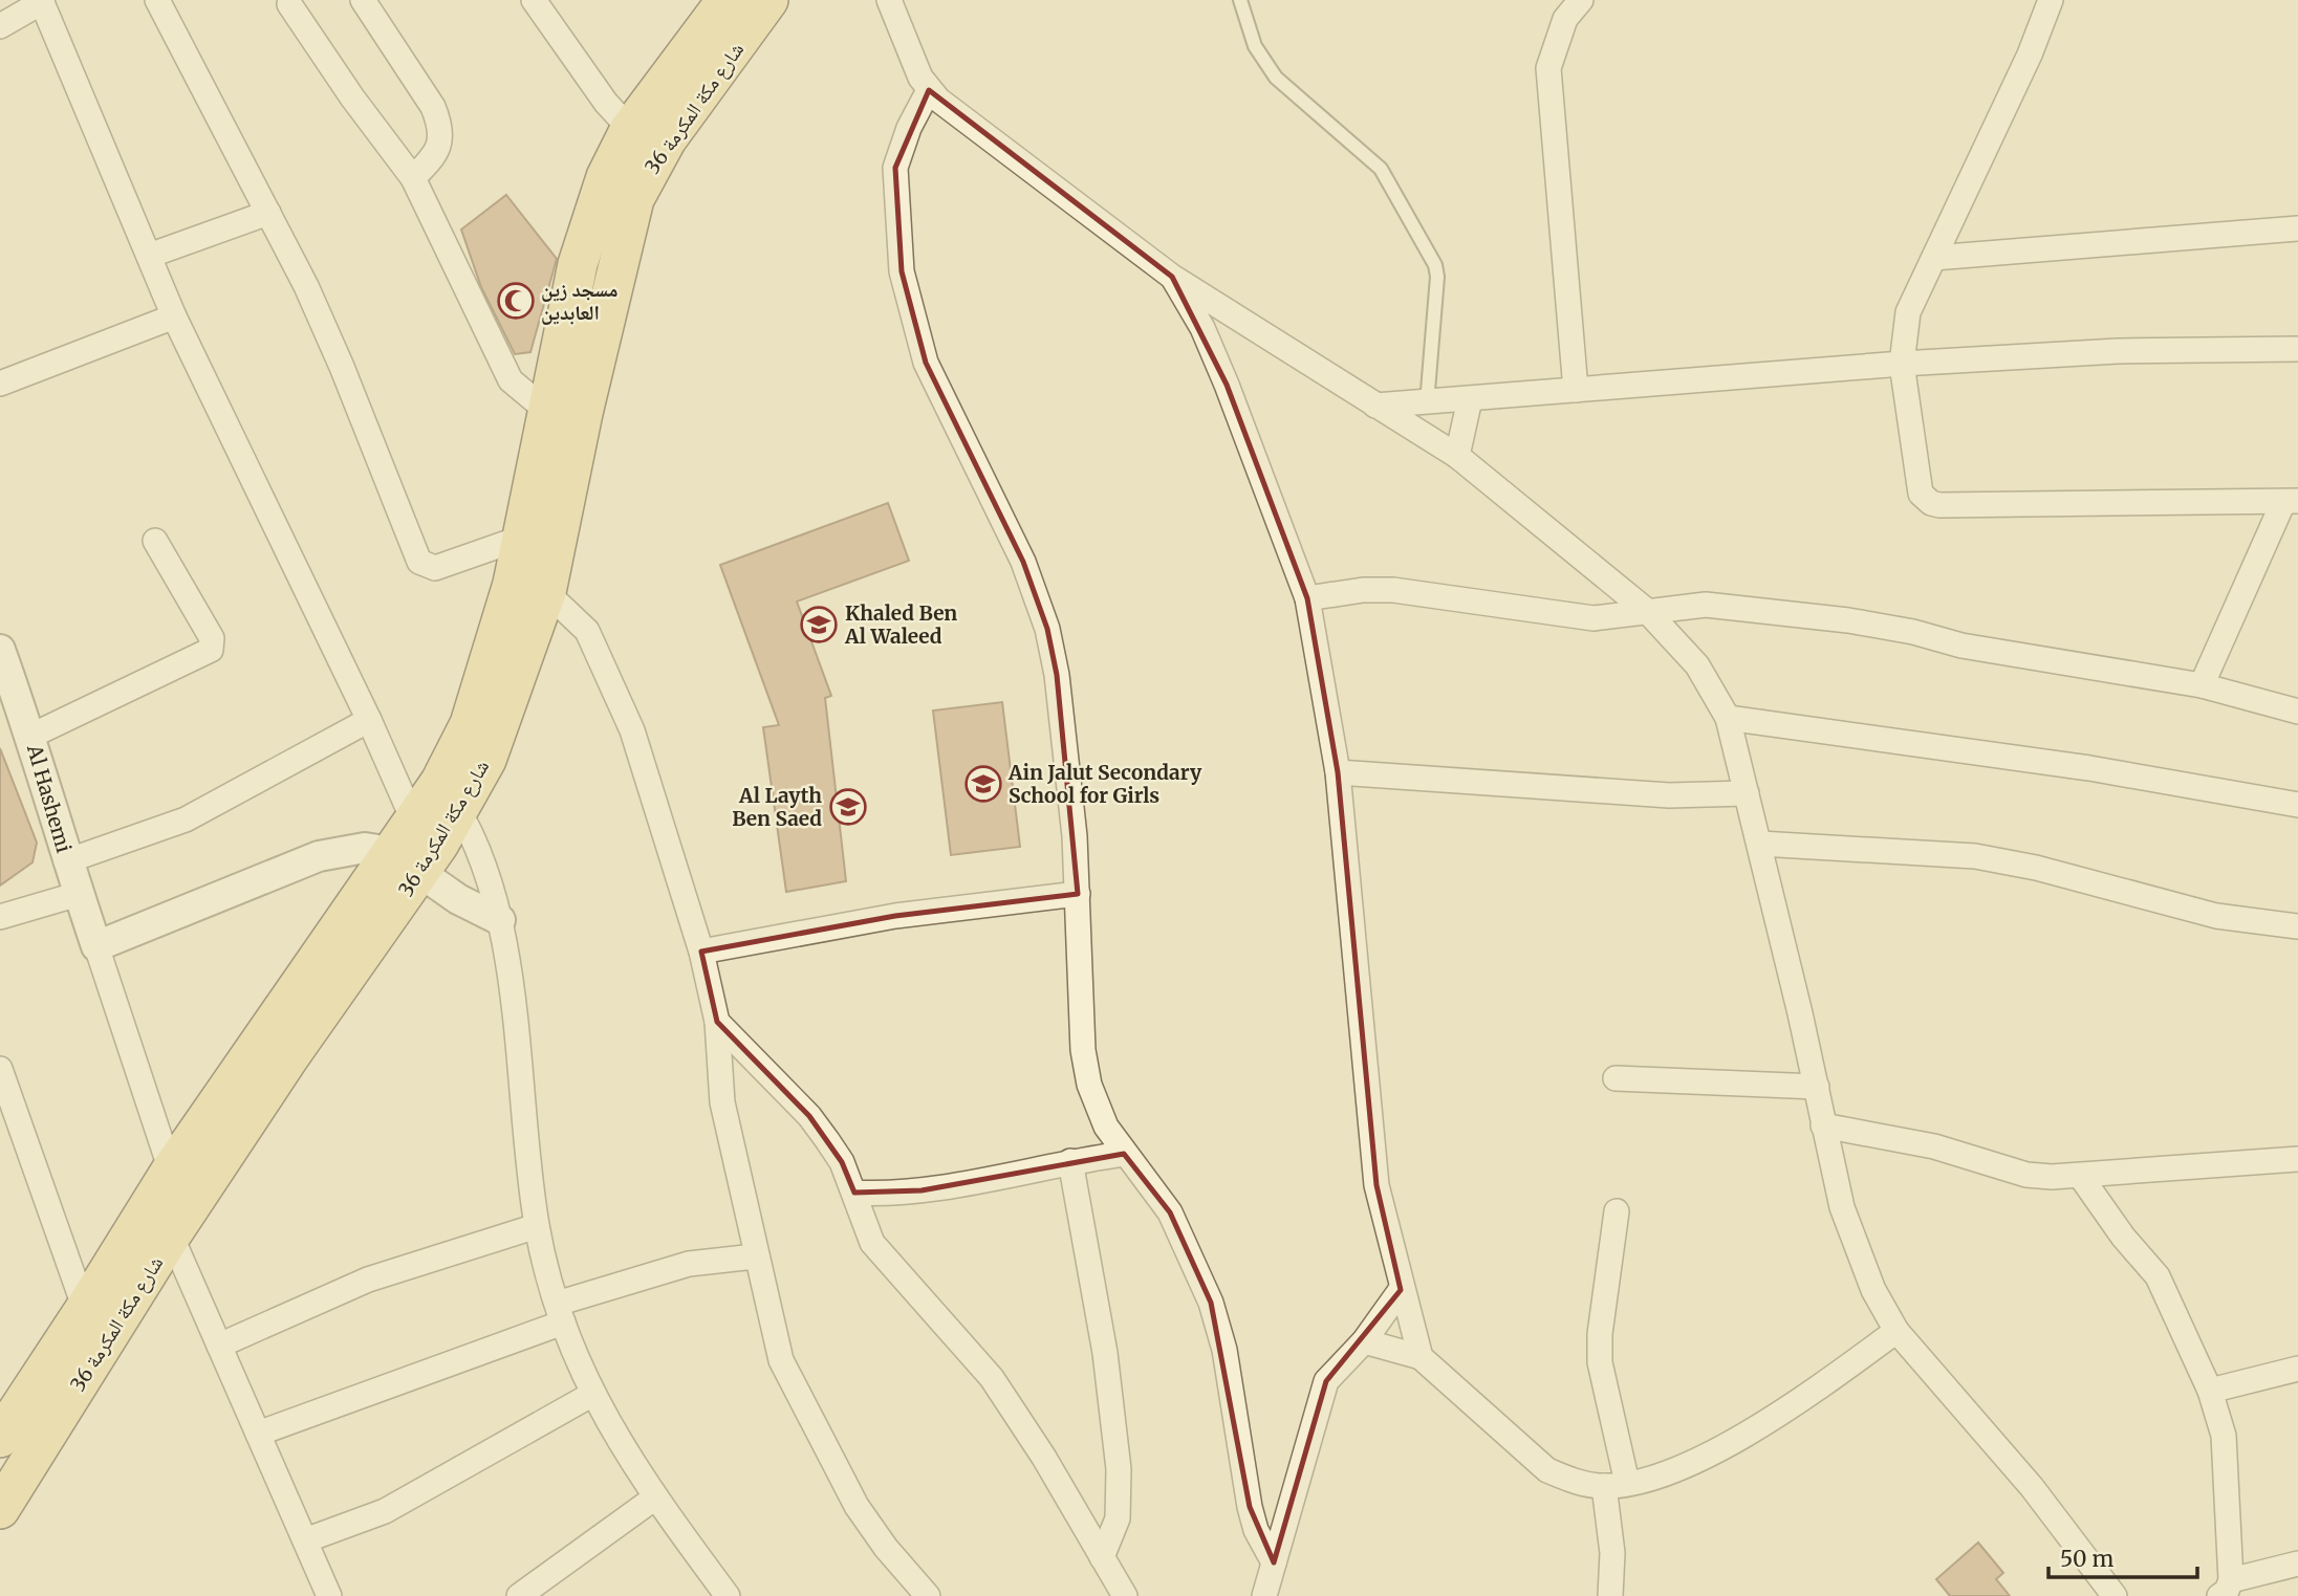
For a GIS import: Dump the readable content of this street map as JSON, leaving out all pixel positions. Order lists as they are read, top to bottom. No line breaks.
{"streets":{"main road":["شارع مكة المكرمة 36"],"street":["Al Hashemi"]},"places":{"mosque":["مسجد زين العابدين"],"school or university":["Khaled Ben Al Waleed","Ain Jalut Secondary School for Girls","Al Layth Ben Saed"]},"scale_bar":"50 m"}
